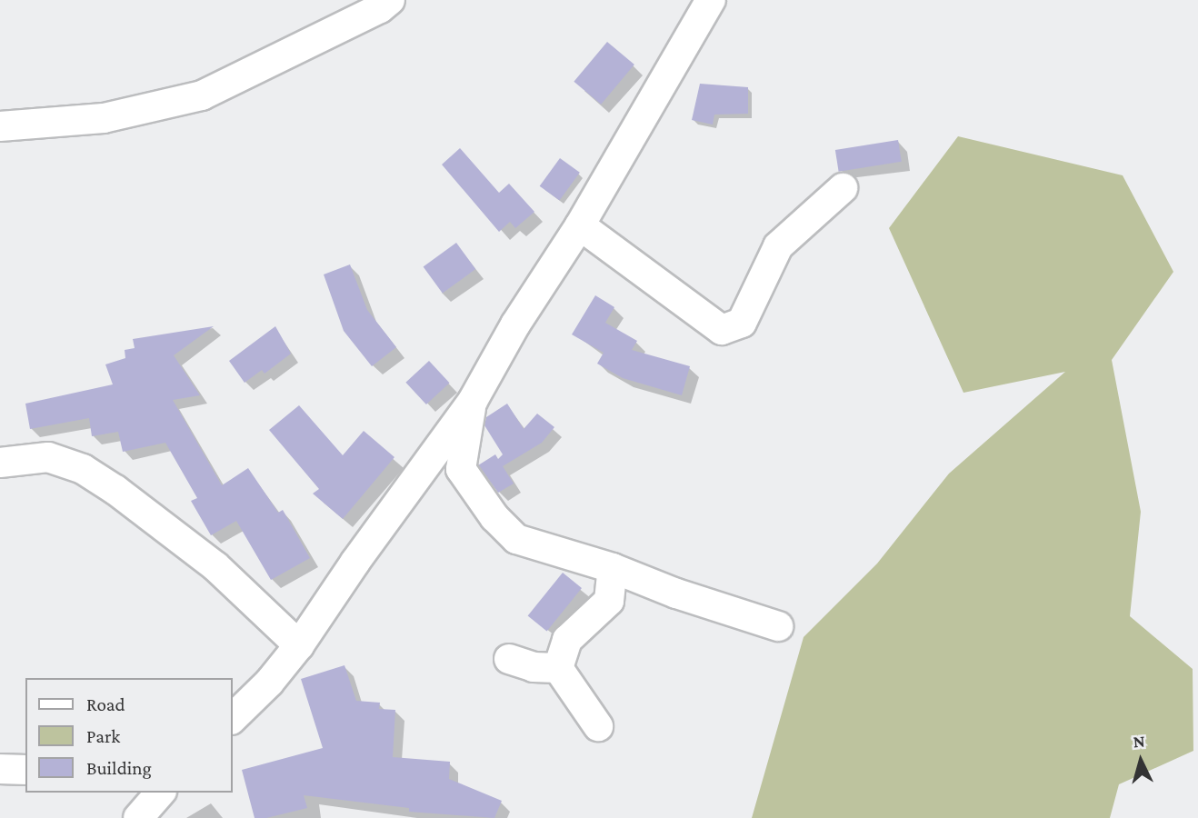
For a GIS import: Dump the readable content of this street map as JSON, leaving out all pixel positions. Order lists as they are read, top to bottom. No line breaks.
{"legend":["Road","Park","Building"],"north":"top"}
